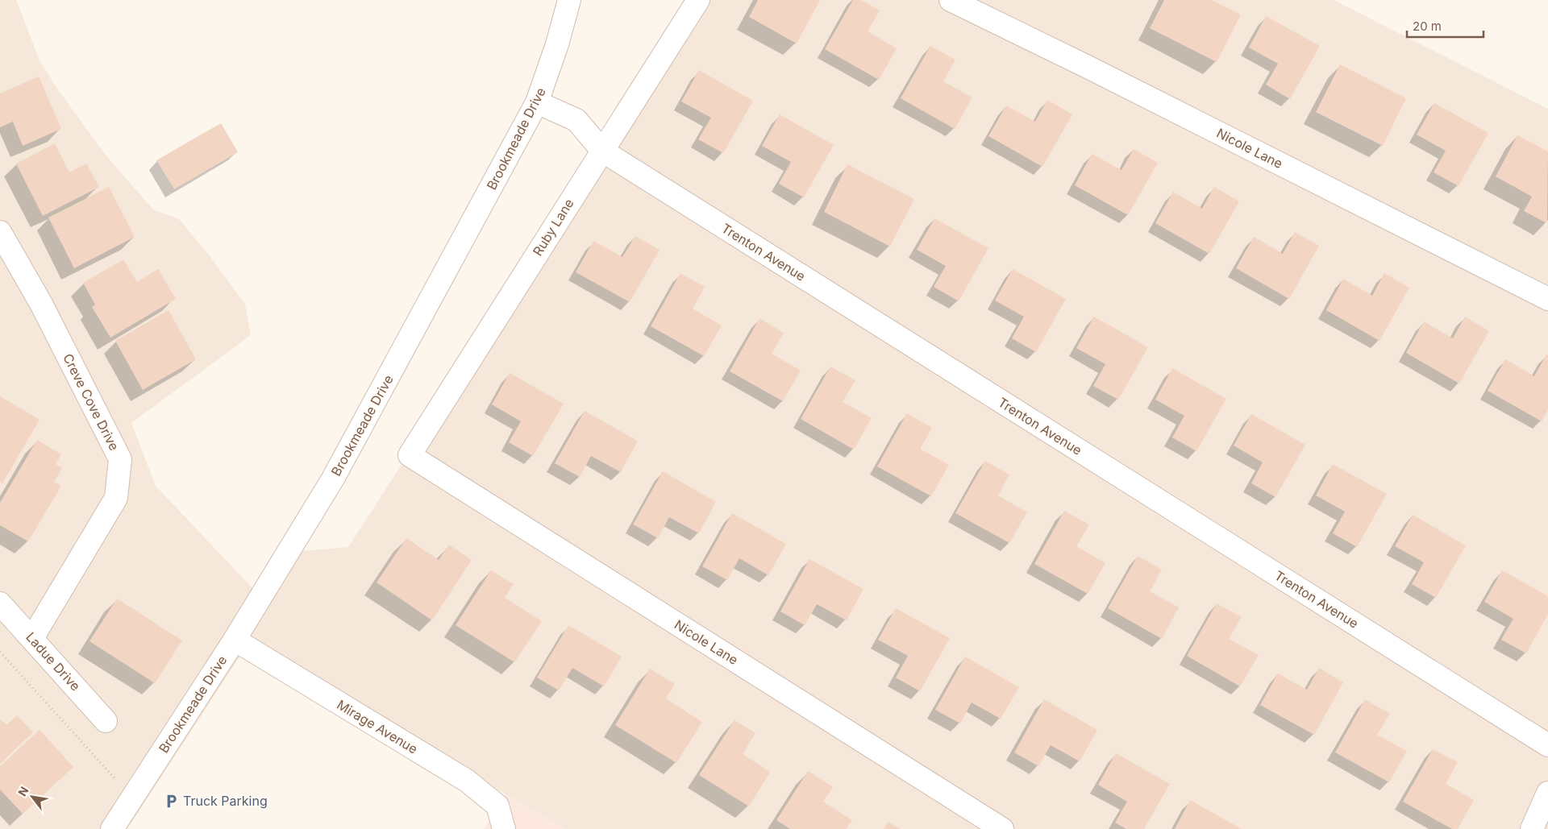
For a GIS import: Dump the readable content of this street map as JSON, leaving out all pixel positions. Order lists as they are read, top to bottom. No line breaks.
{"streets":{"street":["Brookmeade Drive","Nicole Lane","Ruby Lane","Trenton Avenue","Creve Cove Drive","Ladue Drive","Mirage Avenue"]},"crossings":[["Brookmeade Drive","Trenton Avenue"],["Brookmeade Drive","Mirage Avenue"],["Nicole Lane","Ruby Lane"],["Ruby Lane","Trenton Avenue"],["Creve Cove Drive","Ladue Drive"]],"places":{"parking":["Truck Parking"]},"scale_bar":"20 m","north":"top left"}
